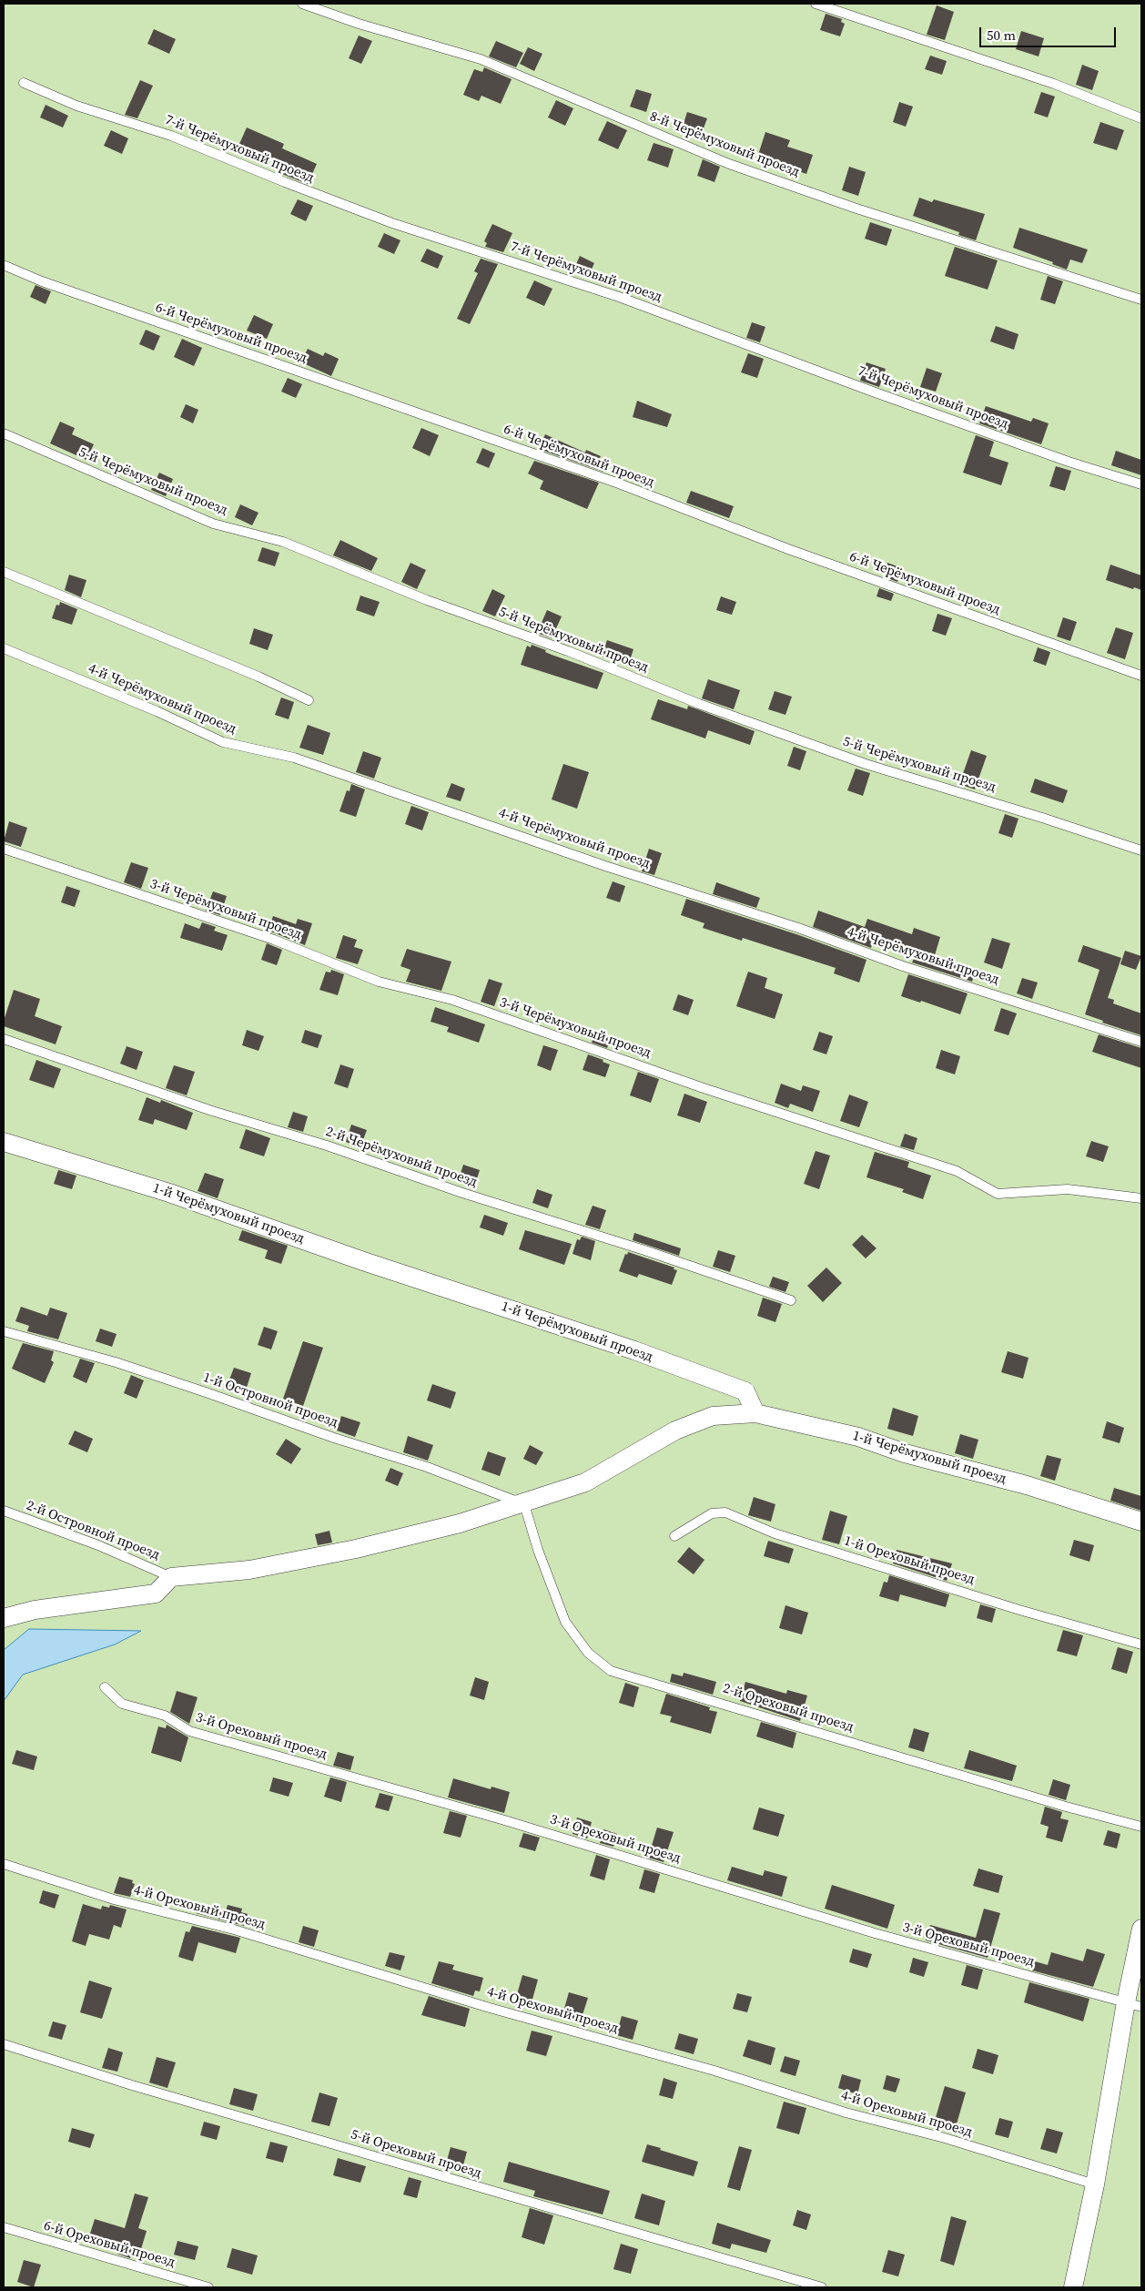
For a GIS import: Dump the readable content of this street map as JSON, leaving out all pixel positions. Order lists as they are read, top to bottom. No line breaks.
{"streets":{"street":["1-й Черёмуховый проезд"],"lane":["8-й Черёмуховый проезд","7-й Черёмуховый проезд","6-й Черёмуховый проезд","5-й Черёмуховый проезд","4-й Черёмуховый проезд","3-й Черёмуховый проезд","2-й Черёмуховый проезд","1-й Островной проезд","2-й Островной проезд","1-й Ореховый проезд","2-й Ореховый проезд","3-й Ореховый проезд","4-й Ореховый проезд","5-й Ореховый проезд","6-й Ореховый проезд"]},"crossings":[["1-й Островной проезд","2-й Ореховый проезд"]],"scale_bar":"50 m"}
